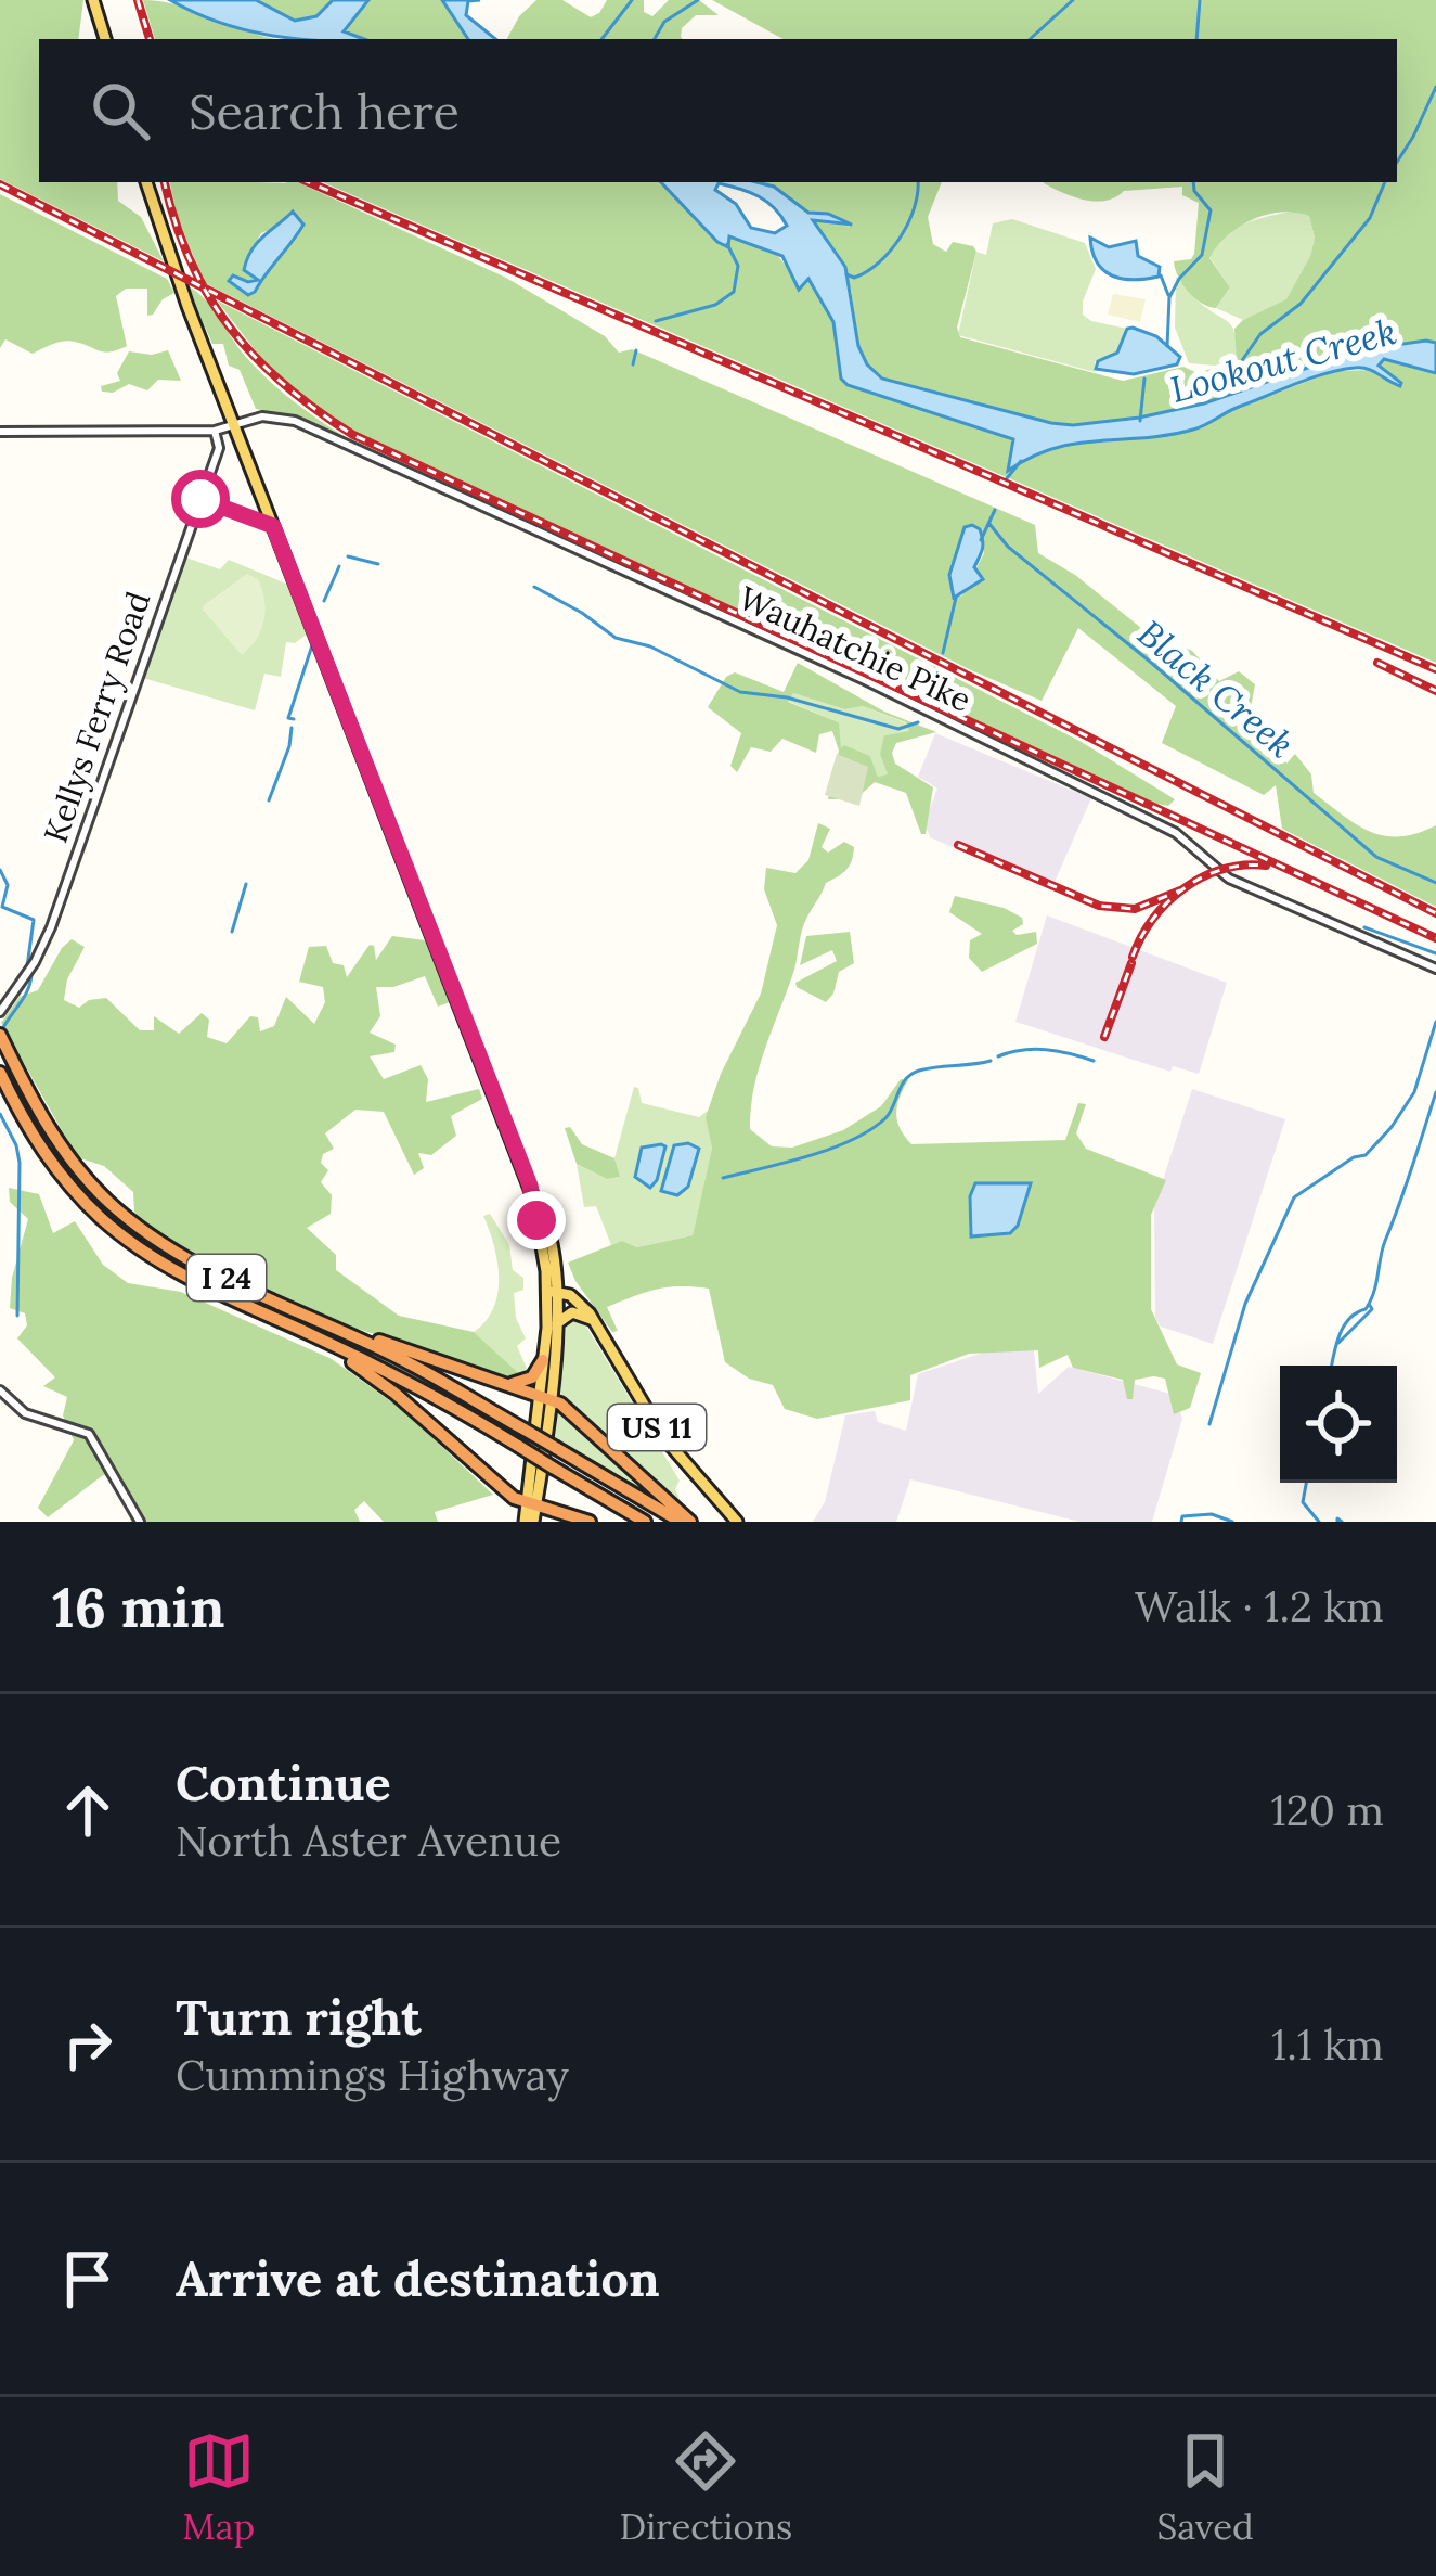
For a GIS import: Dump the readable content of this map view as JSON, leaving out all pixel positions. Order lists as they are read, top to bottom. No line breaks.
{"streets":{"highway":["I 24"],"main road":["US 11"],"street":["Wauhatchie Pike","Kellys Ferry Road"]},"crossings":[["Wauhatchie Pike","Kellys Ferry Road"]],"water":["Lookout Creek","Black Creek"],"page":{"search":"Search here","heading":["16 min","Walk · 1.2 km"],"list":[["Continue","North Aster Avenue","120 m"],["Turn right","Cummings Highway","1.1 km"],"Arrive at destination"],"nav":["Map","Directions","Saved"]}}
